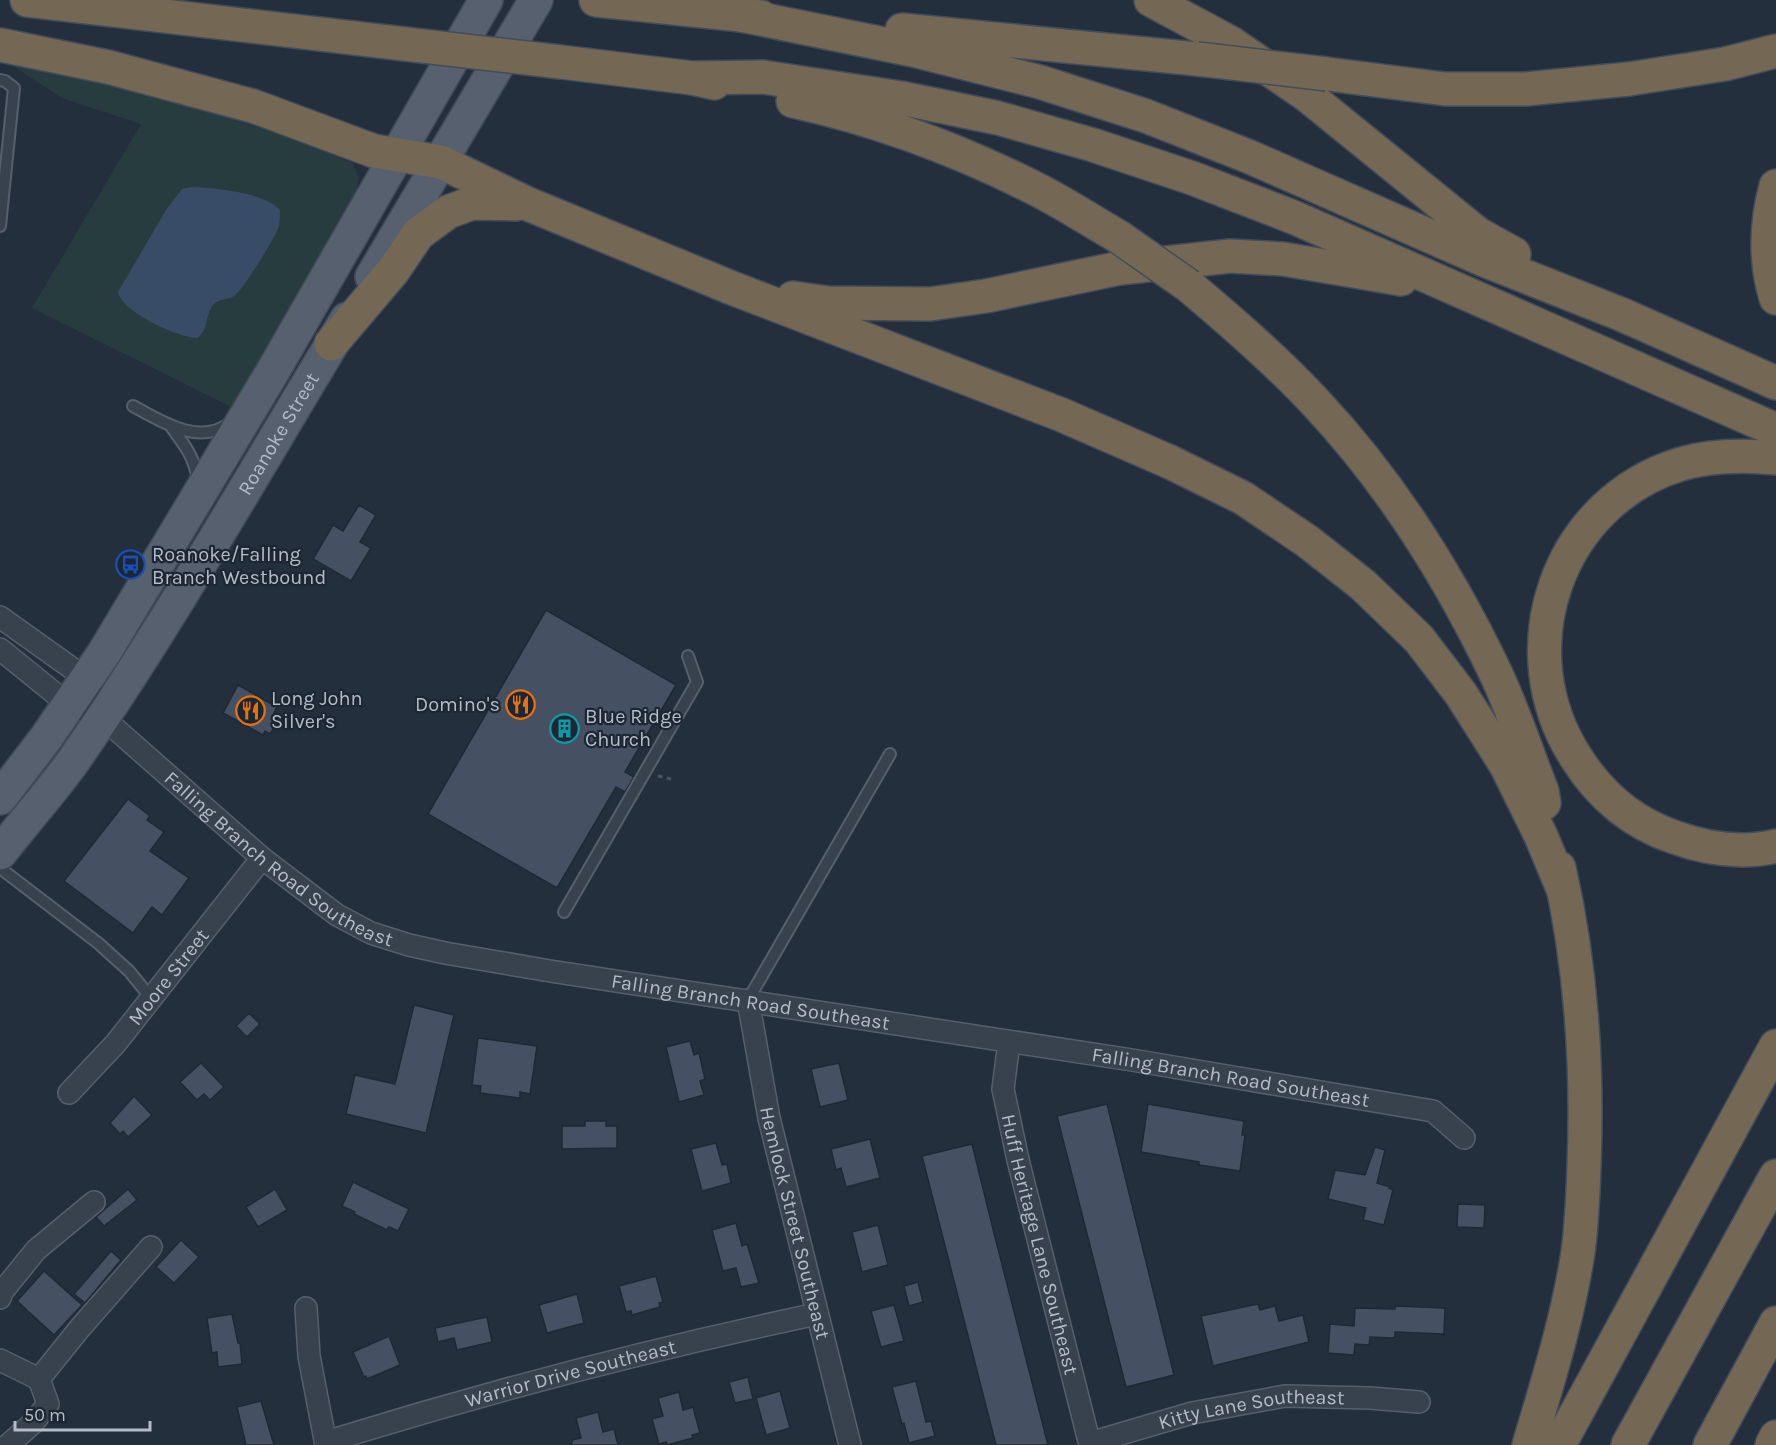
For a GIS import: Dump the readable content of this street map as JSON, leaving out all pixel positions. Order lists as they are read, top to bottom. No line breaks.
{"streets":{"main road":["Roanoke Street"],"street":["Falling Branch Road Southeast","Moore Street","Hemlock Street Southeast","Huff Heritage Lane Southeast","Warrior Drive Southeast","Kitty Lane Southeast"]},"crossings":[["Roanoke Street","Falling Branch Road Southeast"],["Falling Branch Road Southeast","Moore Street"],["Falling Branch Road Southeast","Hemlock Street Southeast"],["Falling Branch Road Southeast","Huff Heritage Lane Southeast"],["Hemlock Street Southeast","Warrior Drive Southeast"],["Huff Heritage Lane Southeast","Kitty Lane Southeast"]],"places":{"bus stop":["Roanoke/Falling Branch Westbound"],"restaurant":["Domino's","Long John Silver's"],"building":["Blue Ridge Church"]},"scale_bar":"50 m"}
